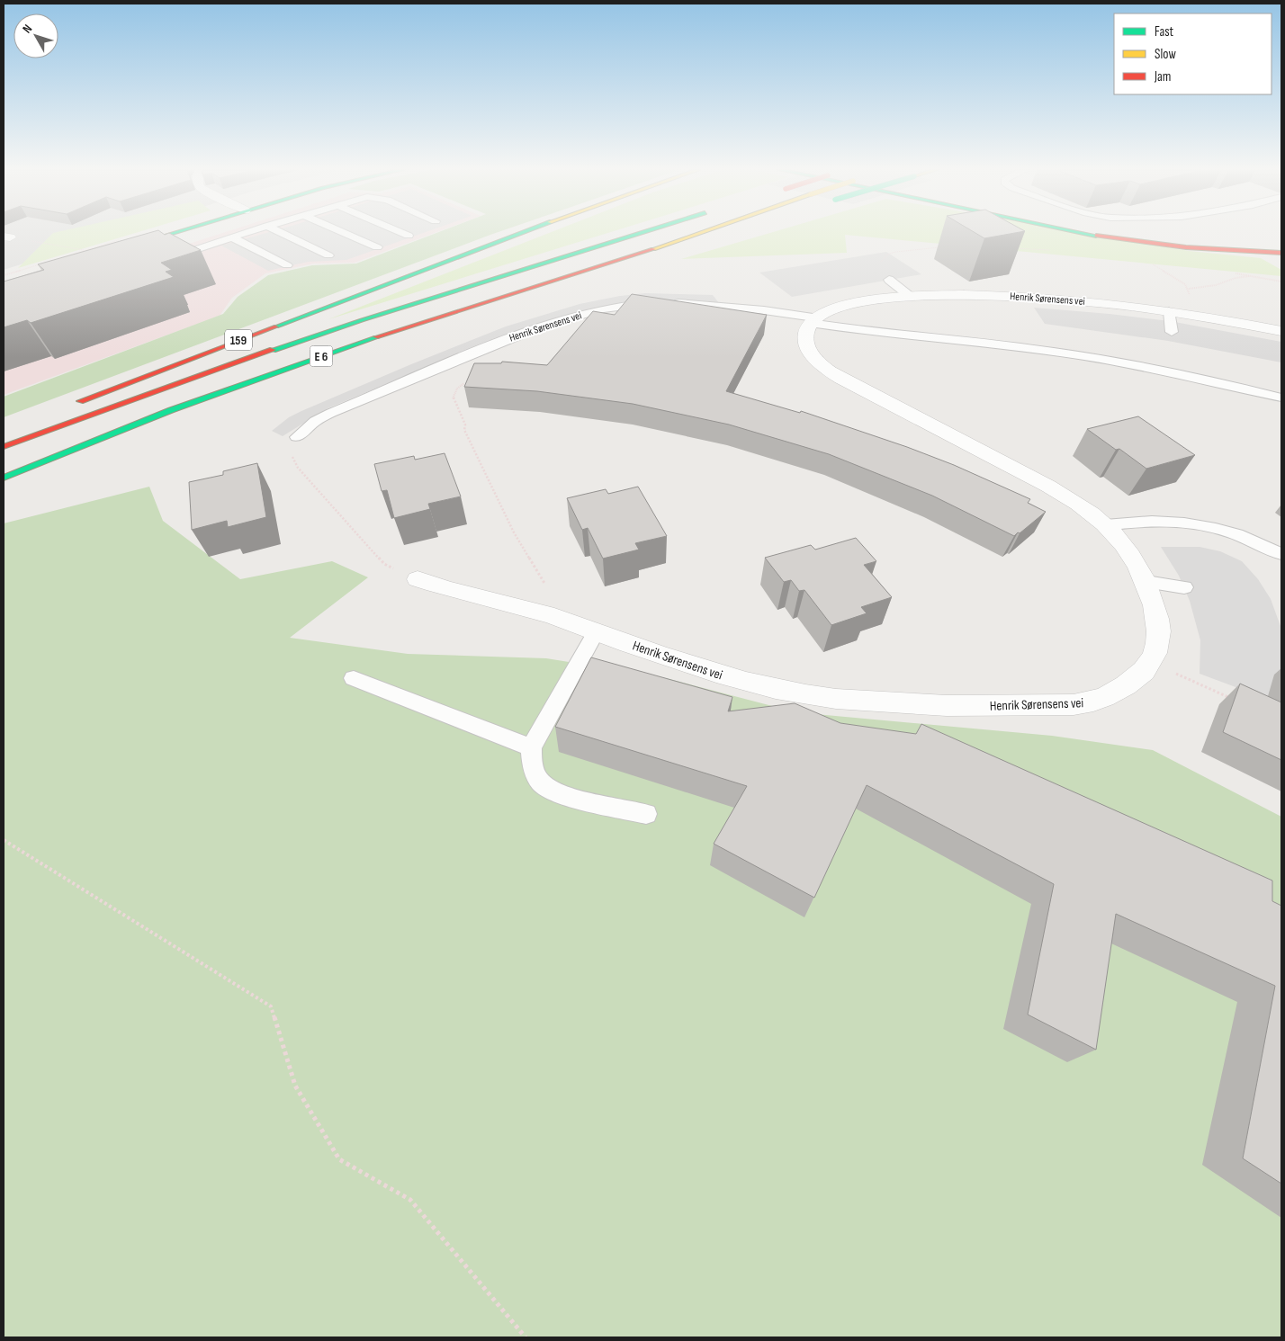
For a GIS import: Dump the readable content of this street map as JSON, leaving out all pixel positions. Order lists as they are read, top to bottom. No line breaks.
{"streets":{"main road":["159","E 6"],"street":["Henrik Sørensens vei"]},"legend":["Fast","Slow","Jam"],"north":"top left"}
